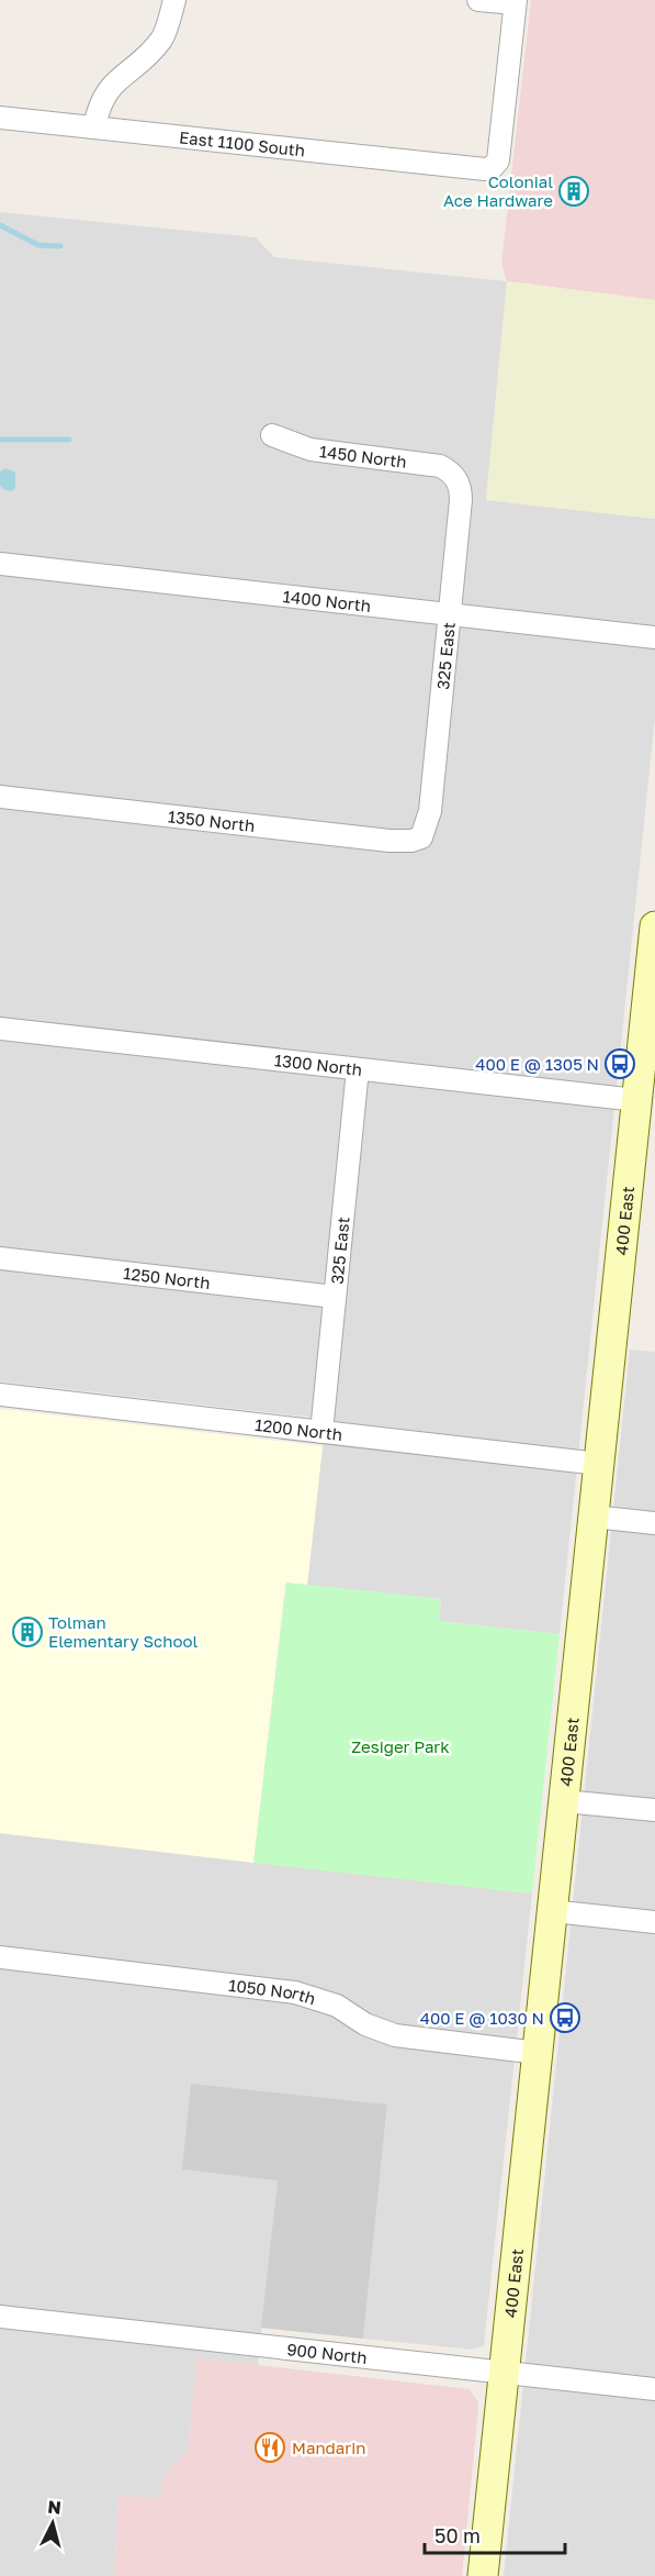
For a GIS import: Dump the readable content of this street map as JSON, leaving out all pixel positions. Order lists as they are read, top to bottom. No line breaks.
{"streets":{"main road":["400 East"],"street":["East 1100 South","1450 North","1400 North","325 East","1350 North","1300 North","1250 North","1200 North","1050 North","900 North"]},"crossings":[["1450 North","325 East"],["1400 North","325 East"],["325 East","1350 North"],["325 East","1300 North"],["325 East","1250 North"],["325 East","1200 North"],["1300 North","400 East"],["400 East","1200 North"],["400 East","1050 North"],["400 East","900 North"]],"parks":["Zesiger Park"],"places":{"building":["Colonial Ace Hardware","Tolman Elementary School"],"bus stop":["400 E @ 1305 N","400 E @ 1030 N"],"restaurant":["Mandarin"]},"scale_bar":"50 m","north":"top"}
